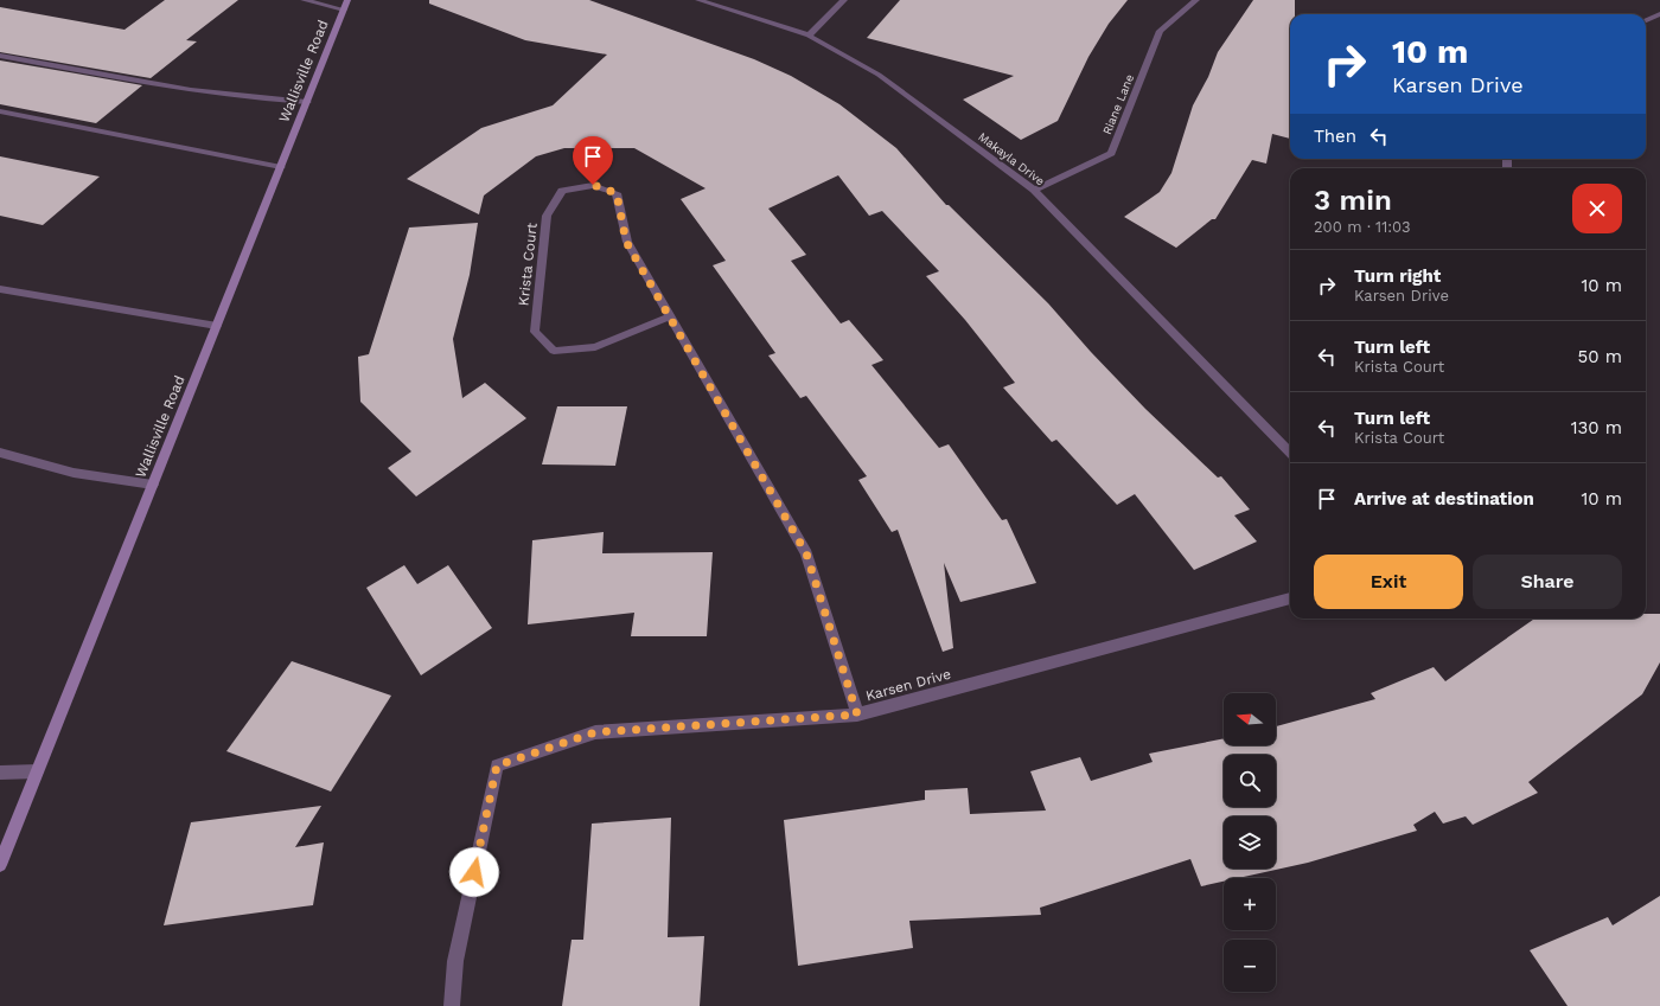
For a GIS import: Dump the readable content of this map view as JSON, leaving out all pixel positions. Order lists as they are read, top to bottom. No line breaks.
{"streets":{"main road":["Wallisville Road"],"street":["Riane Lane","Makayla Drive","Krista Court","Karsen Drive"]},"crossings":[["Riane Lane","Makayla Drive"],["Krista Court","Karsen Drive"]],"north":"left","page":{"turn":["10 m","Karsen Drive"],"then":"Then","heading":["3 min","200 m · 11:03"],"list":[{"name":"Turn right","note":"Karsen Drive","value":"10 m"},{"name":"Turn left","note":"Krista Court","value":"50 m"},{"name":"Turn left","note":"Krista Court","value":"130 m"},{"name":"Arrive at destination","value":"10 m"}],"buttons":["Exit","Share"],"map_buttons":["+","−"]}}
